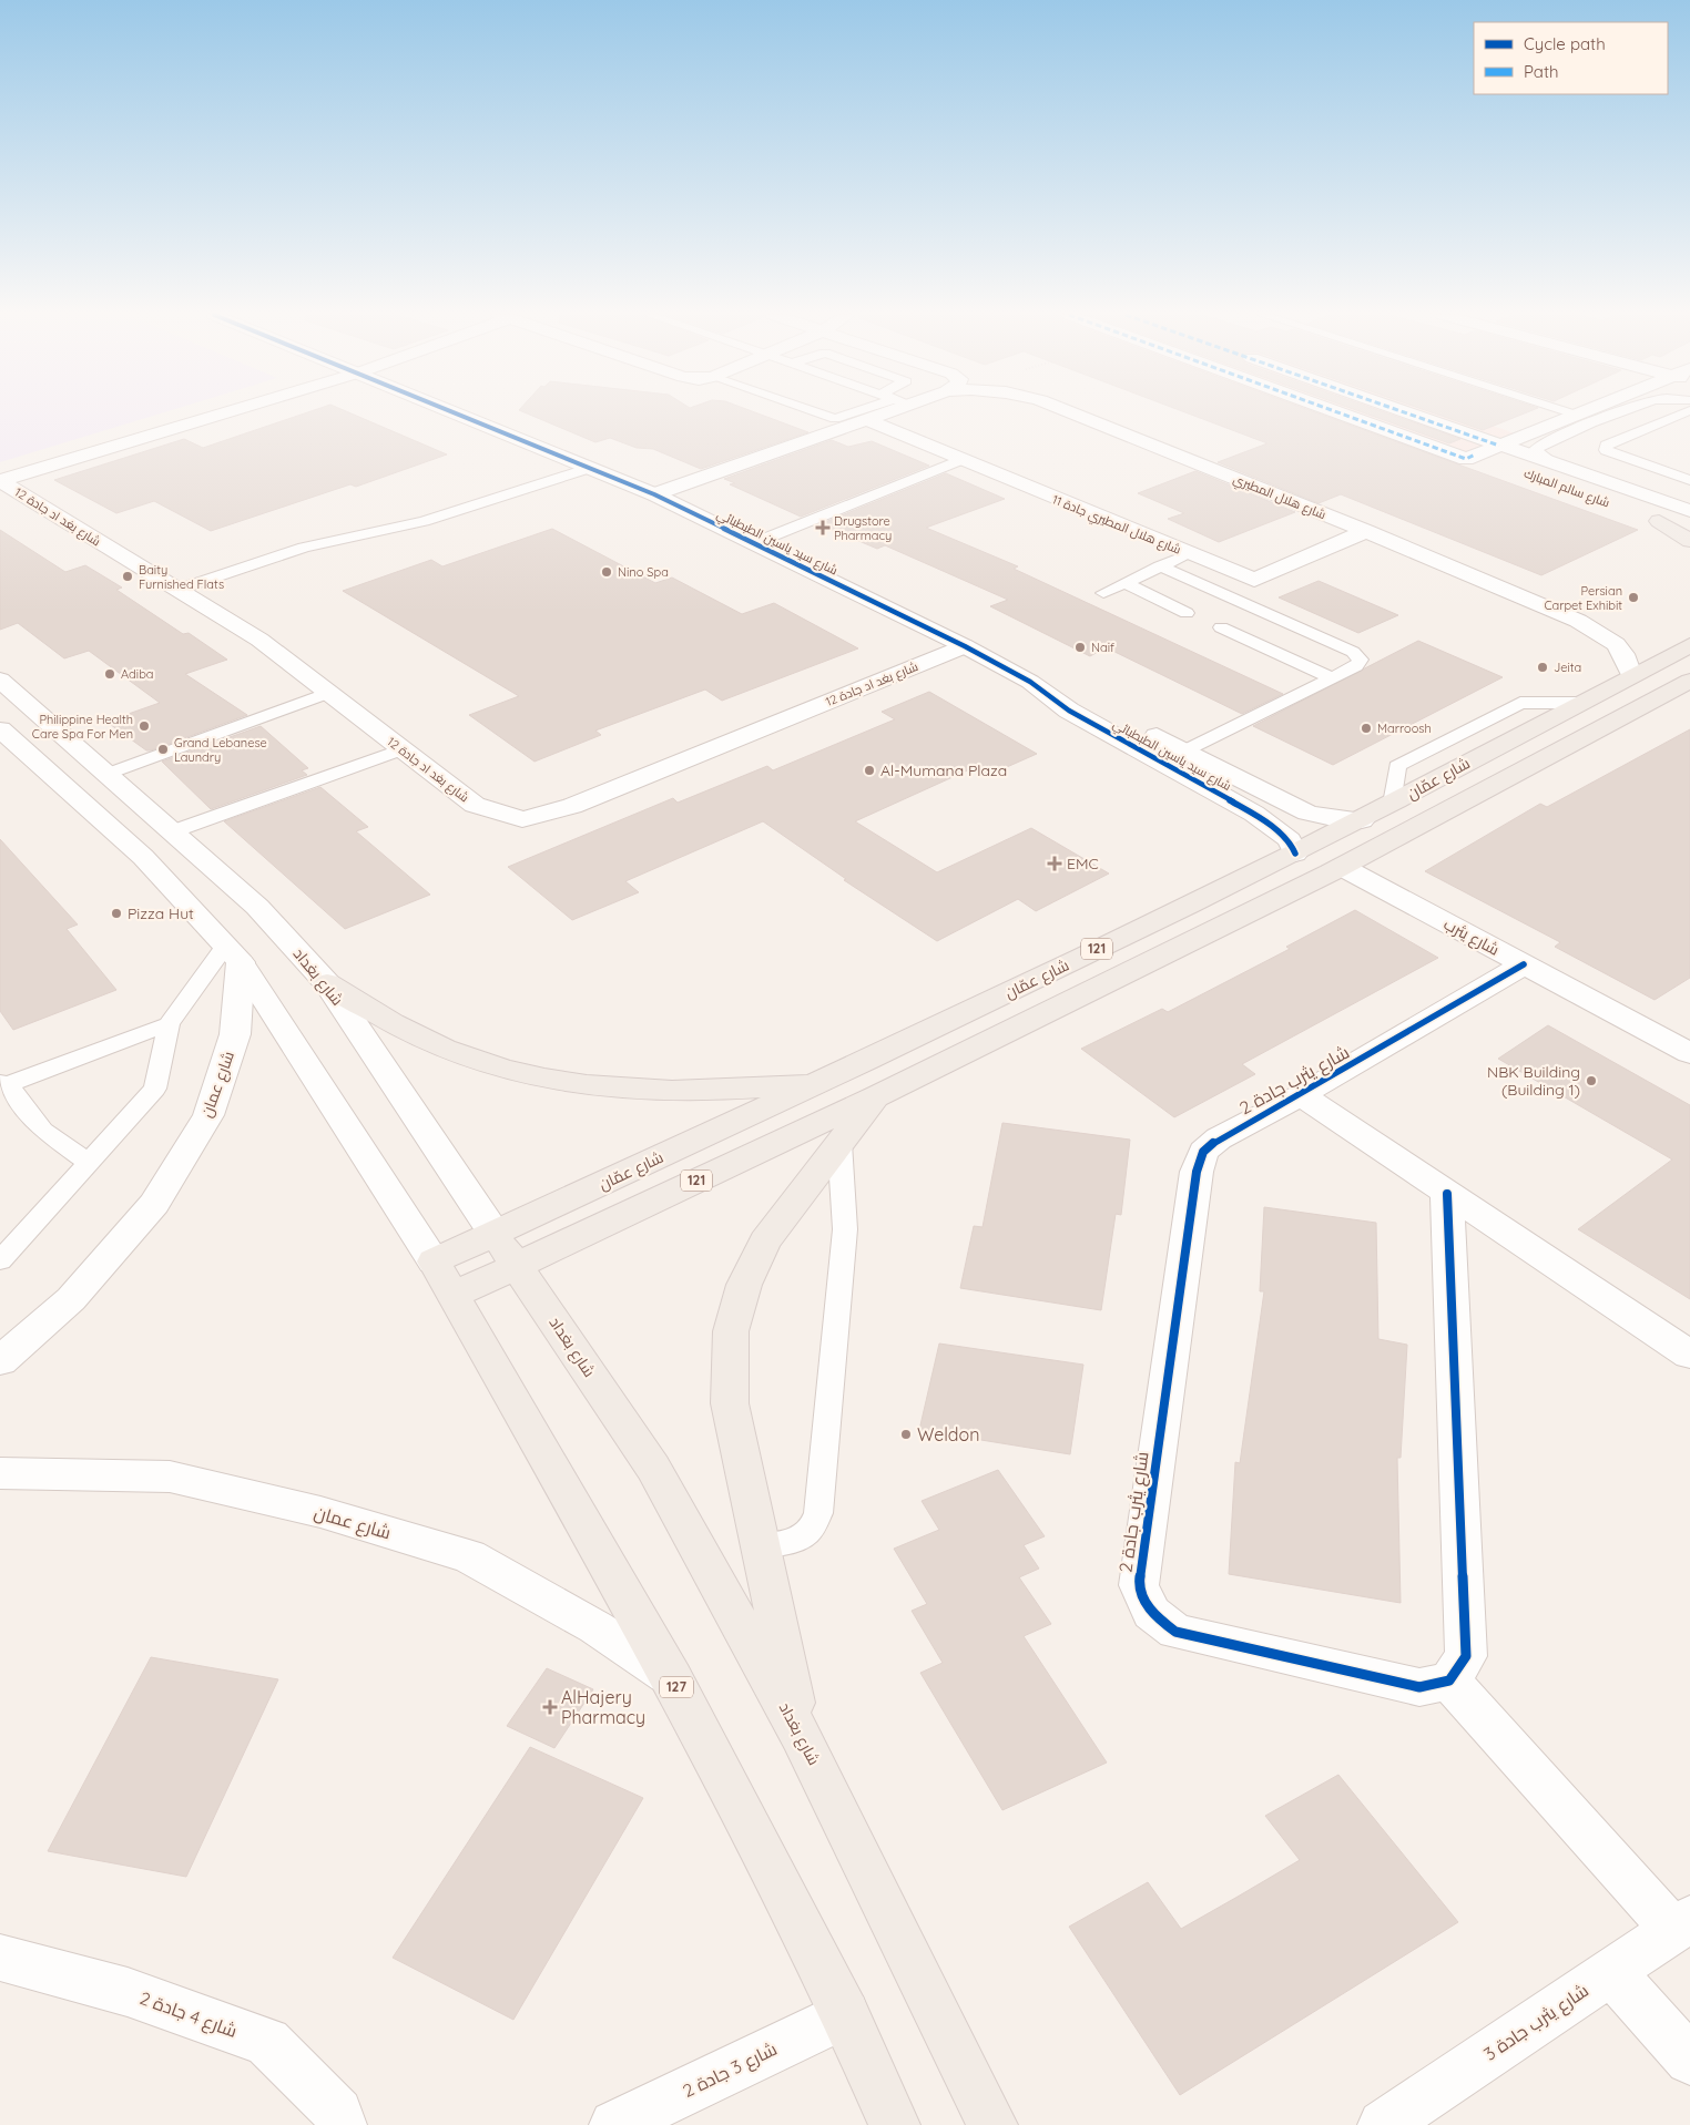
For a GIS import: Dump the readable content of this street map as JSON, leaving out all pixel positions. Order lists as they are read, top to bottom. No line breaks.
{"streets":{"main road":["شارع عمّان","121","شارع بغداد","127"],"street":["شارع سالم المبارك","شارع هلال المطيري","شارع بغد اد جادة 12","شارع هلال المطيري جادة 11","شارع سيد ياسين الطبطبائي","شارع يثرب","شارع يثرب جادة 2","شارع عمان","شارع 4 جادة 2","شارع يثرب جادة 3","شارع 3 جادة 2"]},"crossings":[["شارع هلال المطيري","شارع هلال المطيري جادة 11"],["شارع هلال المطيري","شارع سيد ياسين الطبطبائي"],["شارع هلال المطيري","شارع عمّان"],["شارع بغد اد جادة 12","شارع سيد ياسين الطبطبائي"],["شارع سيد ياسين الطبطبائي","شارع عمّان"],["شارع عمّان","شارع يثرب"],["شارع عمّان","شارع بغداد"],["شارع عمّان","127"],["شارع يثرب","شارع يثرب جادة 2"],["شارع عمان","127"],["127","شارع 3 جادة 2"]],"places":{"health":["Drugstore Pharmacy","EMC","AlHajery Pharmacy"],"other":["Nino Spa","Baity Furnished Flats","Persian Carpet Exhibit","Naif","Jeita","Adiba","Philippine Health Care Spa For Men","Marroosh","Grand Lebanese Laundry","Al-Mumana Plaza","Pizza Hut","NBK Building (Building 1)","Weldon"]},"legend":["Cycle path","Path"]}
